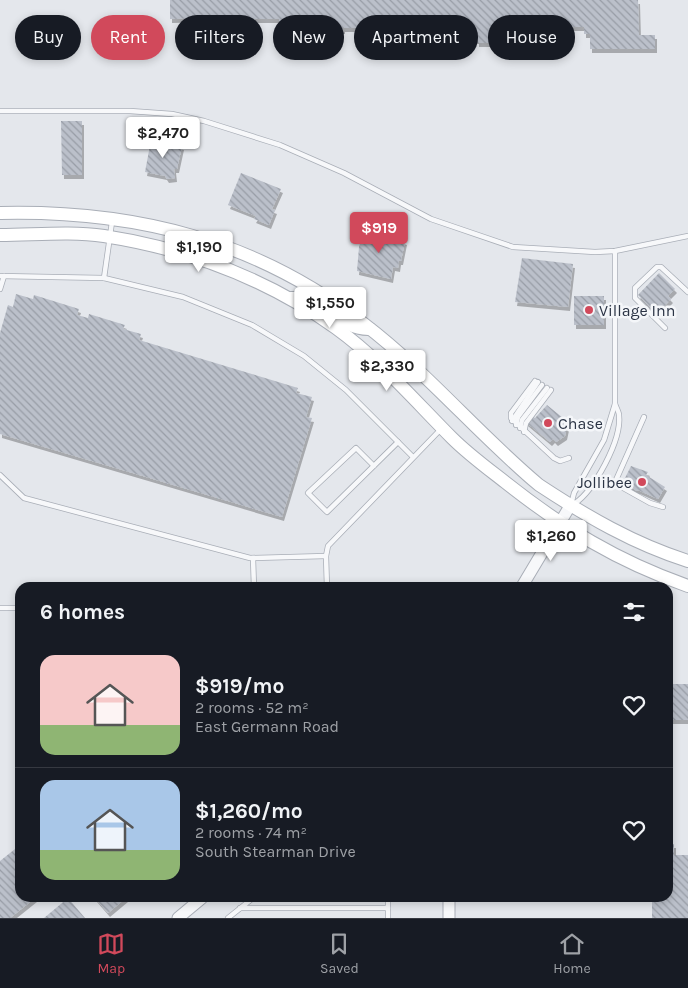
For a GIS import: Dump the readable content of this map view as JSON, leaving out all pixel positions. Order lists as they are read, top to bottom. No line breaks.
{"places":["Village Inn","Chase","Jollibee"],"page":{"chip":["Buy","Rent","Filters","New","Apartment","House"],"price":["$2,470","$919","$1,190","$1,550","$2,330","$1,260"],"heading":"6 homes","list":[{"name":"$919/mo","note":"2 rooms · 52 m² · East Germann Road"},{"name":"$1,260/mo","note":"2 rooms · 74 m² · South Stearman Drive"}],"tabs":["Map","Saved","Home"]}}
